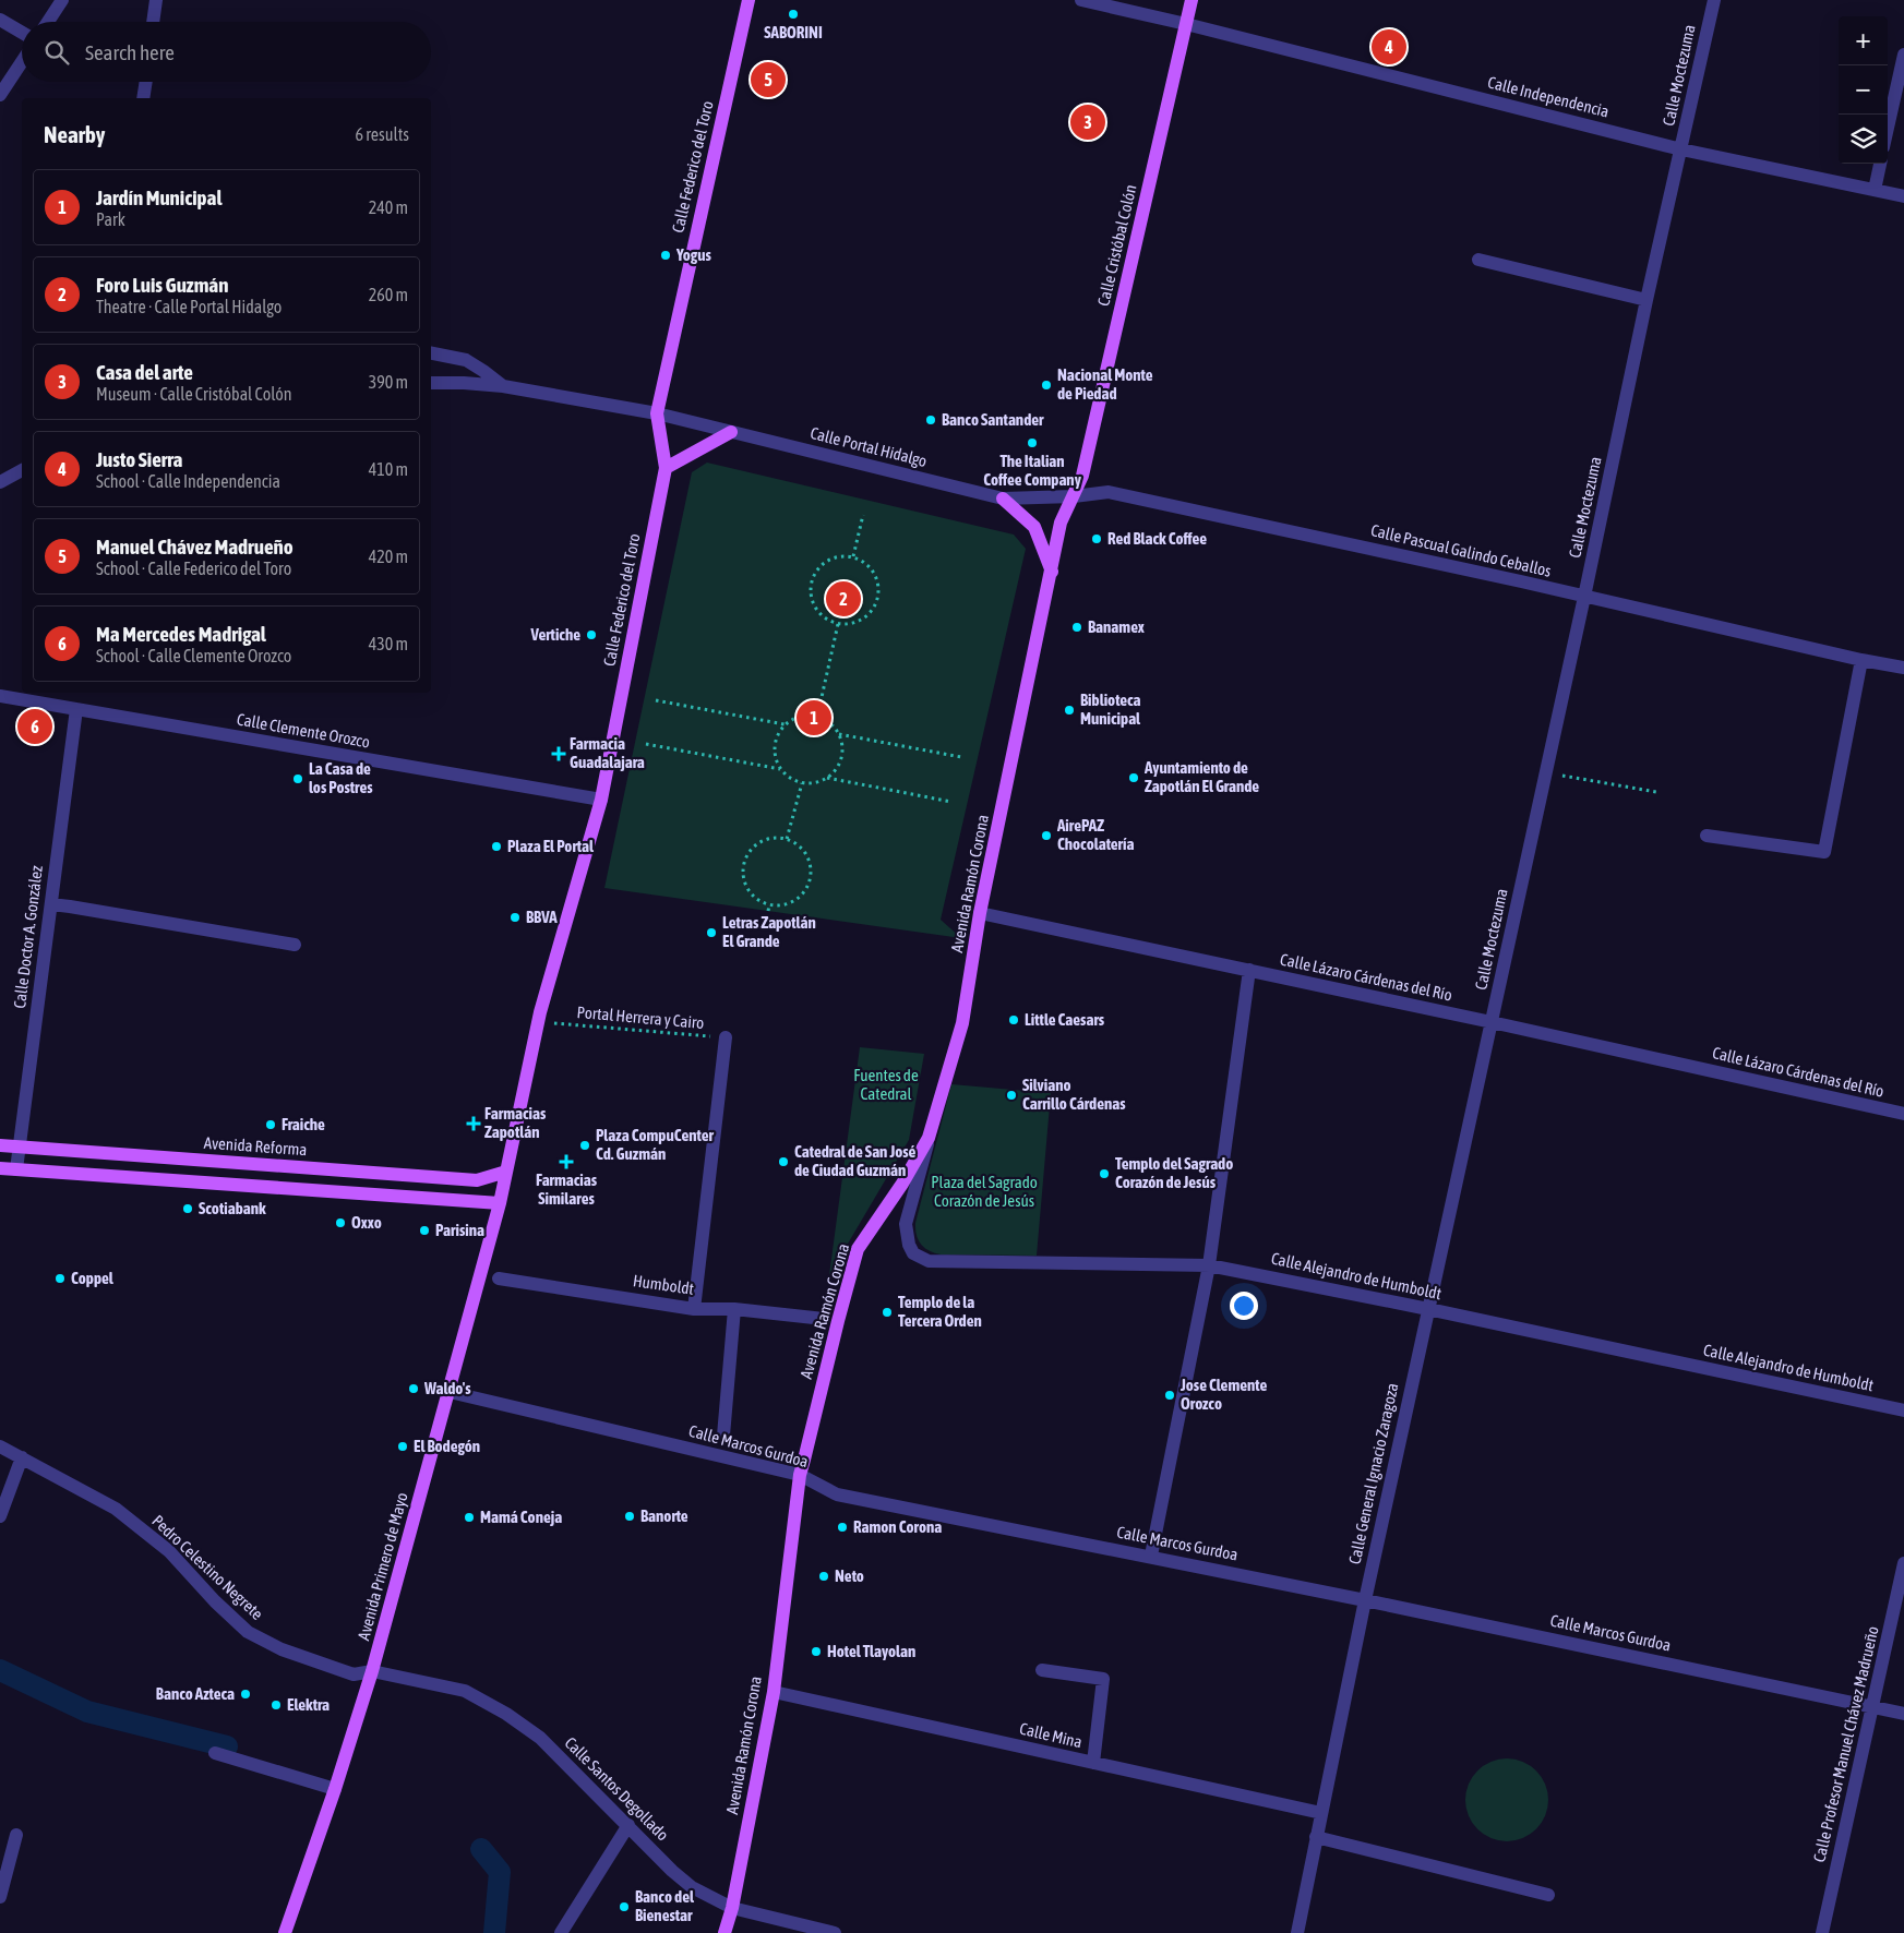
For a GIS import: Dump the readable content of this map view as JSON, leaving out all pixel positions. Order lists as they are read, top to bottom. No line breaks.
{"streets":{"main road":["Calle Federico del Toro","Calle Cristóbal Colón","Avenida Ramón Corona","Avenida Reforma","Avenida Primero de Mayo"],"street":["Calle Moctezuma","Calle Independencia","Calle Portal Hidalgo","Calle Pascual Galindo Ceballos","Calle Clemente Orozco","Calle Doctor A. González","Calle Lázaro Cárdenas del Río","Calle Alejandro de Humboldt","Humboldt","Calle Marcos Gurdoa","Calle General Ignacio Zaragoza","Pedro Celestino Negrete","Calle Mina","Calle Profesor Manuel Chávez Madrueño","Calle Santos Degollado"],"path":["Portal Herrera y Cairo"]},"crossings":[["Calle Moctezuma","Calle Independencia"],["Calle Moctezuma","Calle Pascual Galindo Ceballos"],["Calle Moctezuma","Calle Lázaro Cárdenas del Río"],["Calle Moctezuma","Calle General Ignacio Zaragoza"],["Calle Independencia","Calle Cristóbal Colón"],["Calle Federico del Toro","Calle Portal Hidalgo"],["Calle Federico del Toro","Calle Clemente Orozco"],["Calle Federico del Toro","Avenida Reforma"],["Calle Federico del Toro","Avenida Primero de Mayo"],["Calle Cristóbal Colón","Calle Portal Hidalgo"],["Calle Cristóbal Colón","Calle Pascual Galindo Ceballos"],["Calle Cristóbal Colón","Avenida Ramón Corona"],["Calle Portal Hidalgo","Calle Pascual Galindo Ceballos"],["Calle Portal Hidalgo","Avenida Ramón Corona"],["Calle Pascual Galindo Ceballos","Avenida Ramón Corona"],["Calle Clemente Orozco","Calle Doctor A. González"],["Avenida Ramón Corona","Calle Lázaro Cárdenas del Río"],["Avenida Ramón Corona","Calle Alejandro de Humboldt"],["Avenida Ramón Corona","Calle Marcos Gurdoa"],["Avenida Ramón Corona","Calle Mina"],["Avenida Ramón Corona","Calle Santos Degollado"],["Calle Doctor A. González","Avenida Reforma"],["Calle Lázaro Cárdenas del Río","Calle General Ignacio Zaragoza"],["Calle Alejandro de Humboldt","Calle General Ignacio Zaragoza"],["Calle Marcos Gurdoa","Calle General Ignacio Zaragoza"],["Calle Marcos Gurdoa","Avenida Primero de Mayo"],["Calle Marcos Gurdoa","Calle Profesor Manuel Chávez Madrueño"],["Calle General Ignacio Zaragoza","Calle Mina"],["Avenida Primero de Mayo","Pedro Celestino Negrete"],["Avenida Primero de Mayo","Calle Santos Degollado"],["Pedro Celestino Negrete","Calle Santos Degollado"]],"parks":["Fuentes de Catedral","Plaza del Sagrado Corazón de Jesús"],"places":{"other":["SABORINI","Yogus","Nacional Monte de Piedad","Banco Santander","The Italian Coffee Company","Red Black Coffee","Banamex","Vertiche","Biblioteca Municipal","Ayuntamiento de Zapotlán El Grande","La Casa de los Postres","AirePAZ Chocolatería","Plaza El Portal","BBVA","Letras Zapotlán El Grande","Little Caesars","Silviano Carrillo Cárdenas","Fraiche","Plaza CompuCenter Cd. Guzmán","Catedral de San José de Ciudad Guzmán","Templo del Sagrado Corazón de Jesús","Scotiabank","Oxxo","Parisina","Coppel","Templo de la Tercera Orden","Waldo's","Jose Clemente Orozco","El Bodegón","Banorte","Mamá Coneja","Ramon Corona","Neto","Hotel Tlayolan","Banco Azteca","Elektra","Banco del Bienestar"],"health":["Farmacia Guadalajara","Farmacias Zapotlán","Farmacias Similares"]},"page":{"map_buttons":["+","−"],"search":"Search here","pins":["4","5","3","2","1","6"],"heading":["Nearby","6 results"],"list":[{"mark":"1","name":"Jardín Municipal","note":"Park","value":"240 m"},{"mark":"2","name":"Foro Luis Guzmán","note":"Theatre · Calle Portal Hidalgo","value":"260 m"},{"mark":"3","name":"Casa del arte","note":"Museum · Calle Cristóbal Colón","value":"390 m"},{"mark":"4","name":"Justo Sierra","note":"School · Calle Independencia","value":"410 m"},{"mark":"5","name":"Manuel Chávez Madrueño","note":"School · Calle Federico del Toro","value":"420 m"},{"mark":"6","name":"Ma Mercedes Madrigal","note":"School · Calle Clemente Orozco","value":"430 m"}]}}
